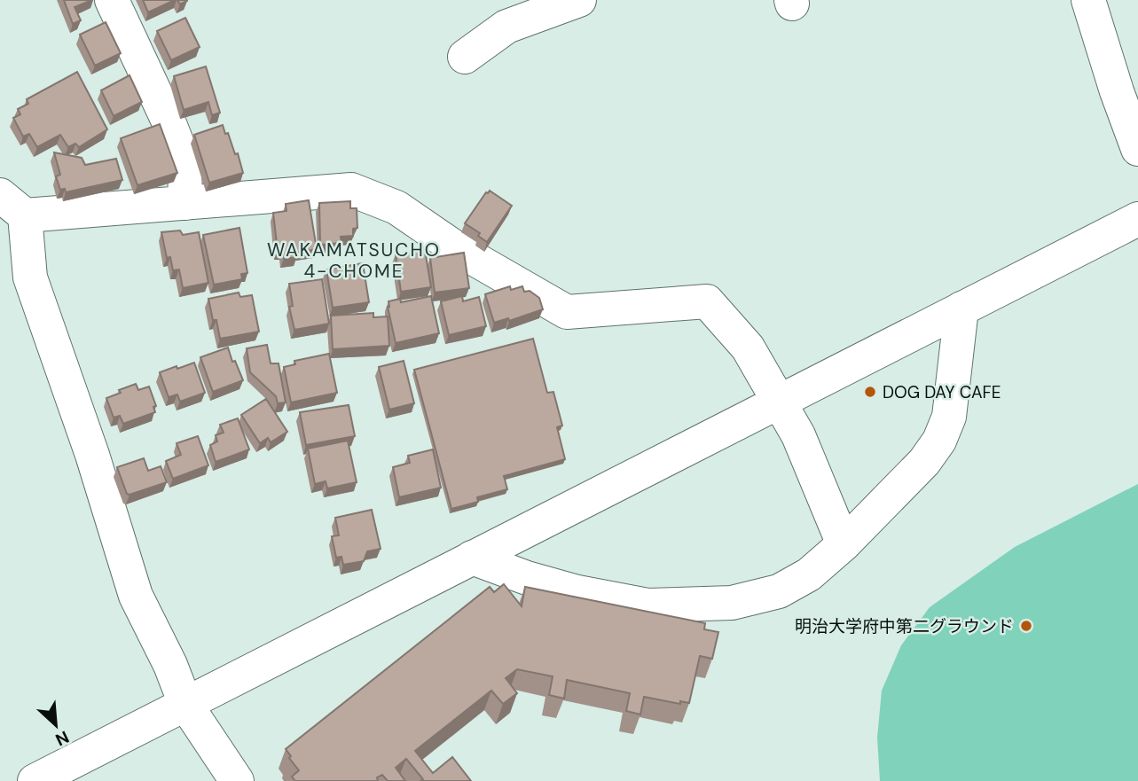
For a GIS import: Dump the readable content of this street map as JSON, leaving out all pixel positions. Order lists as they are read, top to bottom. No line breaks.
{"districts":["WAKAMATSUCHO 4-CHOME"],"places":["DOG DAY CAFE","明治大学府中第二グラウンド"],"north":"bottom right"}
